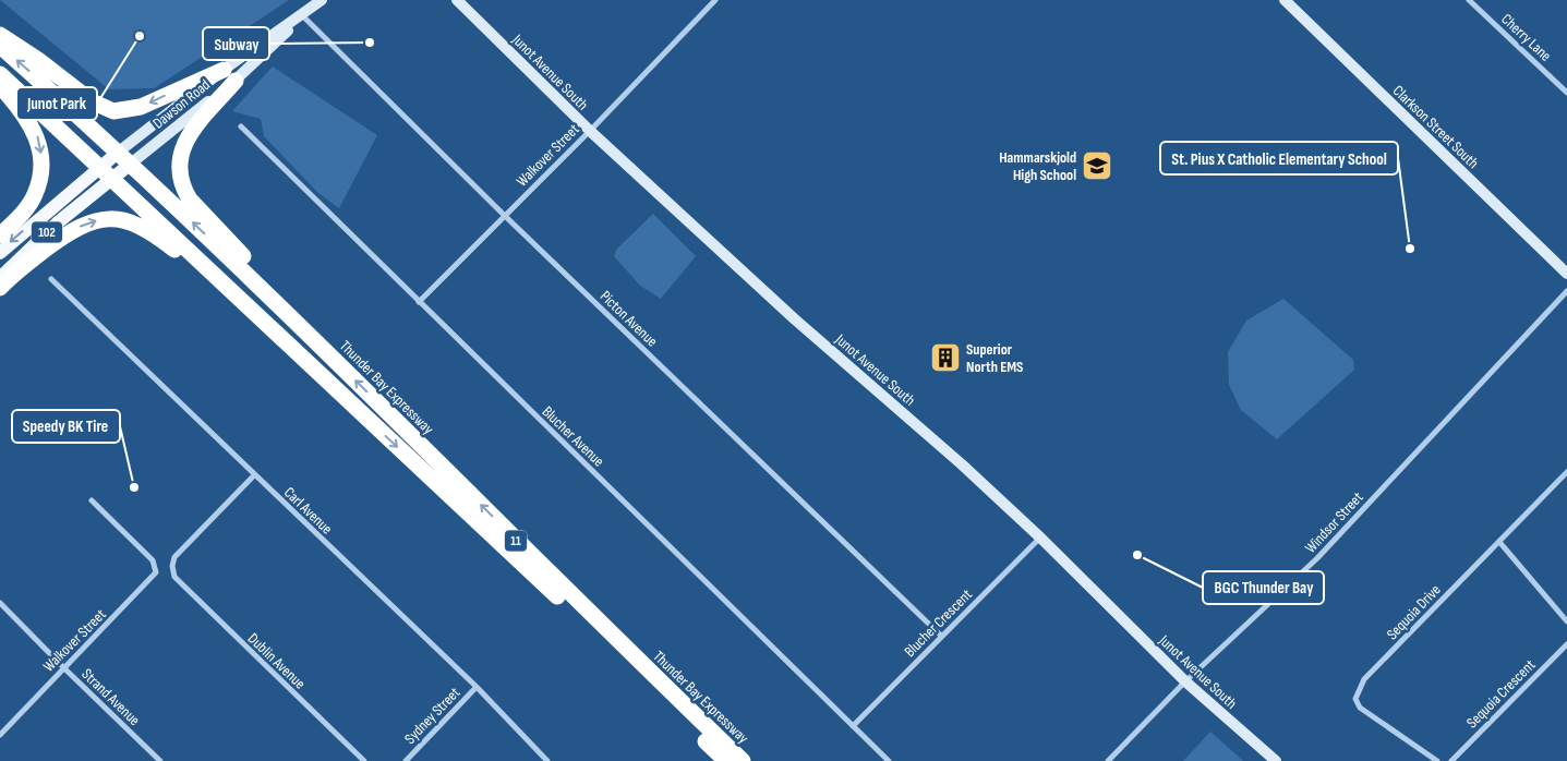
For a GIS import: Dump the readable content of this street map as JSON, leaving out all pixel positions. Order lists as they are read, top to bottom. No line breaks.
{"streets":{"highway":["Thunder Bay Expressway","11"],"main road":["Junot Avenue South","Dawson Road","Clarkson Street South","102"],"street":["Cherry Lane","Walkover Street","Picton Avenue","Blucher Avenue","Carl Avenue","Windsor Street","Sequoia Drive","Blucher Crescent","Dublin Avenue","Sequoia Crescent","Strand Avenue","Sydney Street"]},"crossings":[["Junot Avenue South","Walkover Street"],["Junot Avenue South","Windsor Street"],["Junot Avenue South","Blucher Crescent"],["Dawson Road","Picton Avenue"],["Dawson Road","Thunder Bay Expressway"],["Walkover Street","Picton Avenue"],["Walkover Street","Blucher Avenue"],["Walkover Street","Strand Avenue"],["Picton Avenue","Blucher Crescent"],["Blucher Avenue","Blucher Crescent"],["Carl Avenue","Dublin Avenue"],["Carl Avenue","Sydney Street"]],"places":{"other":["Junot Park","Subway","St. Pius X Catholic Elementary School","Speedy BK Tire","BGC Thunder Bay"],"school or university":["Hammarskjold High School"],"building":["Superior North EMS"]}}
